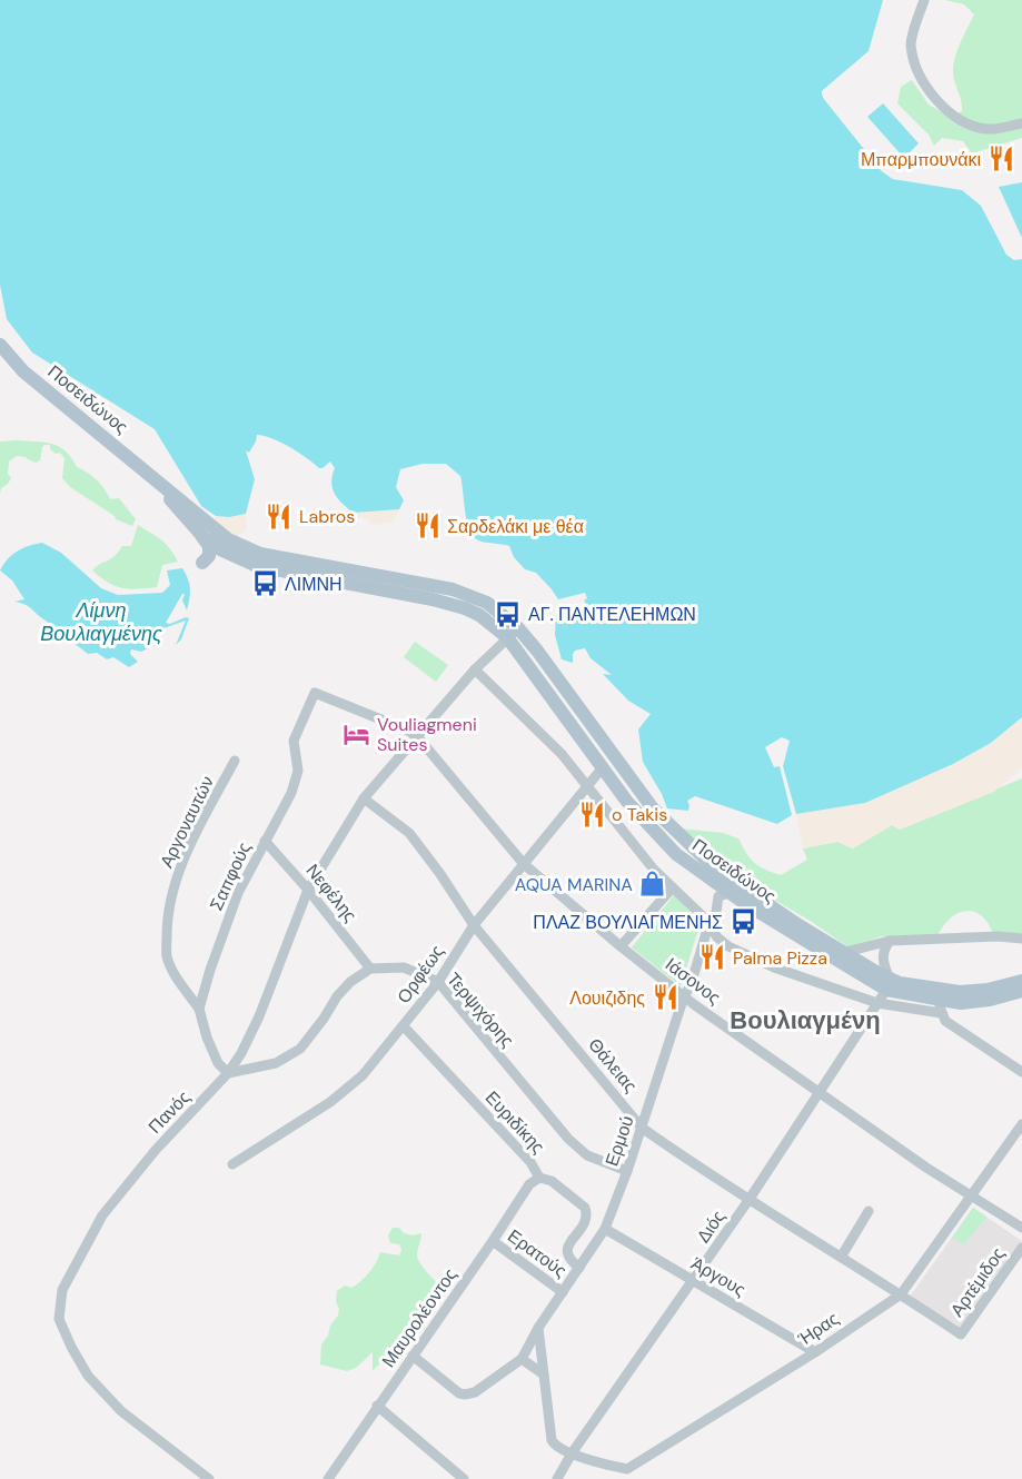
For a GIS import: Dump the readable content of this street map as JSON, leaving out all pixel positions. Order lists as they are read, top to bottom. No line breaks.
{"streets":{"main road":["Ποσειδώνος"],"street":["Αργοναυτών","Σαπφούς","Νεφέλης","Ορφέως","Ιάσονος","Τερψιχόρης","Θάλειας","Πανός","Ευριδίκης","Ερμού","Διός","Ερατούς","Άργους","Αρτέμιδος","Μαυρολέοντος","Ήρας"]},"crossings":[["Ποσειδώνος","Ορφέως"],["Ποσειδώνος","Ερμού"],["Ποσειδώνος","Διός"],["Αργοναυτών","Σαπφούς"],["Σαπφούς","Νεφέλης"],["Σαπφούς","Ιάσονος"],["Σαπφούς","Πανός"],["Νεφέλης","Τερψιχόρης"],["Νεφέλης","Πανός"],["Ορφέως","Ιάσονος"],["Ορφέως","Τερψιχόρης"],["Ορφέως","Θάλειας"],["Ορφέως","Ευριδίκης"],["Ιάσονος","Πανός"],["Ιάσονος","Ερμού"],["Ιάσονος","Διός"],["Ιάσονος","Ήρας"],["Τερψιχόρης","Ερμού"],["Θάλειας","Πανός"],["Θάλειας","Ερμού"],["Θάλειας","Διός"],["Θάλειας","Αρτέμιδος"],["Θάλειας","Ήρας"],["Ευριδίκης","Ερμού"],["Ευριδίκης","Μαυρολέοντος"],["Ερμού","Ερατούς"],["Ερμού","Άργους"],["Διός","Άργους"],["Διός","Ήρας"],["Ερατούς","Μαυρολέοντος"],["Άργους","Ήρας"]],"districts":["Βουλιαγμένη"],"water":["Λίμνη Βουλιαγμένης"],"places":{"restaurant":["Μπαρμπουνάκι","Labros","Σαρδελάκι με θέα","o Takis","Palma Pizza","Λουιζιδης"],"bus stop":["ΛΙΜΝΗ","ΑΓ. ΠΑΝΤΕΛΕΗΜΩΝ","ΠΛΑΖ ΒΟΥΛΙΑΓΜΕΝΗΣ"],"hotel":["Vouliagmeni Suites"],"shop":["AQUA MARINA"]}}
